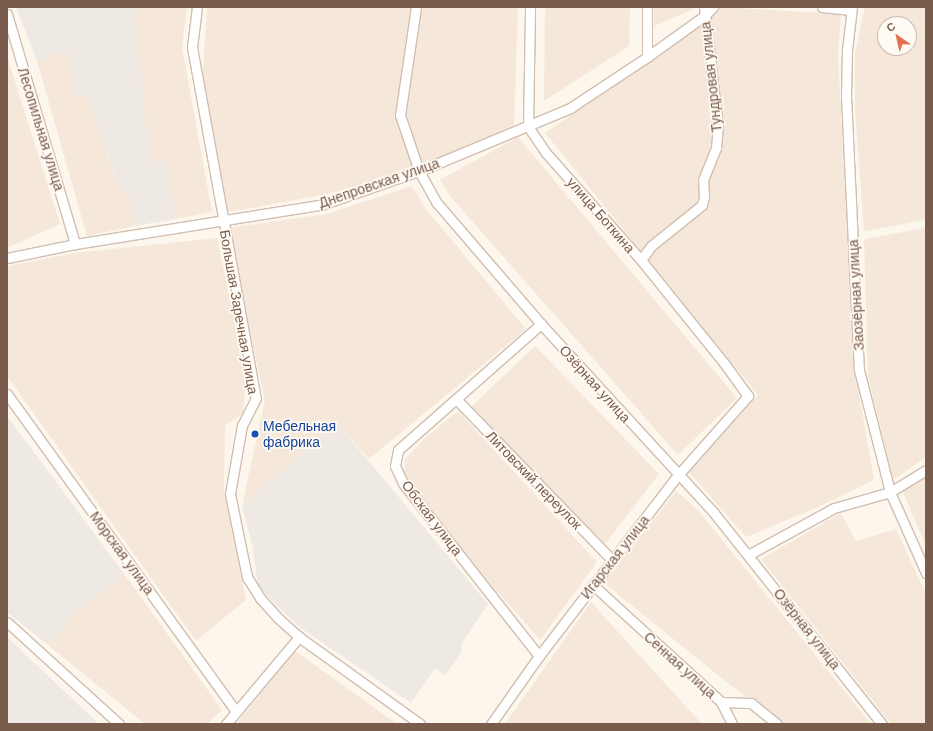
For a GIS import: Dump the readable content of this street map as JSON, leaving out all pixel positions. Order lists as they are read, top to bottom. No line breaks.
{"streets":{"street":["Тундровая улица","Лесопильная улица","Днепровская улица","улица Боткина","Заозёрная улица","Большая Заречная улица","Озёрная улица","Литовский переулок","Обская улица","Морская улица","Игарская улица","Сенная улица"]},"crossings":[["Тундровая улица","Днепровская улица"],["Тундровая улица","улица Боткина"],["Лесопильная улица","Днепровская улица"],["Днепровская улица","улица Боткина"],["Днепровская улица","Большая Заречная улица"],["Днепровская улица","Озёрная улица"],["улица Боткина","Игарская улица"],["Озёрная улица","Обская улица"],["Озёрная улица","Игарская улица"],["Литовский переулок","Обская улица"],["Литовский переулок","Игарская улица"],["Обская улица","Игарская улица"],["Игарская улица","Сенная улица"]],"places":["Мебельная фабрика"],"north":"top left"}
